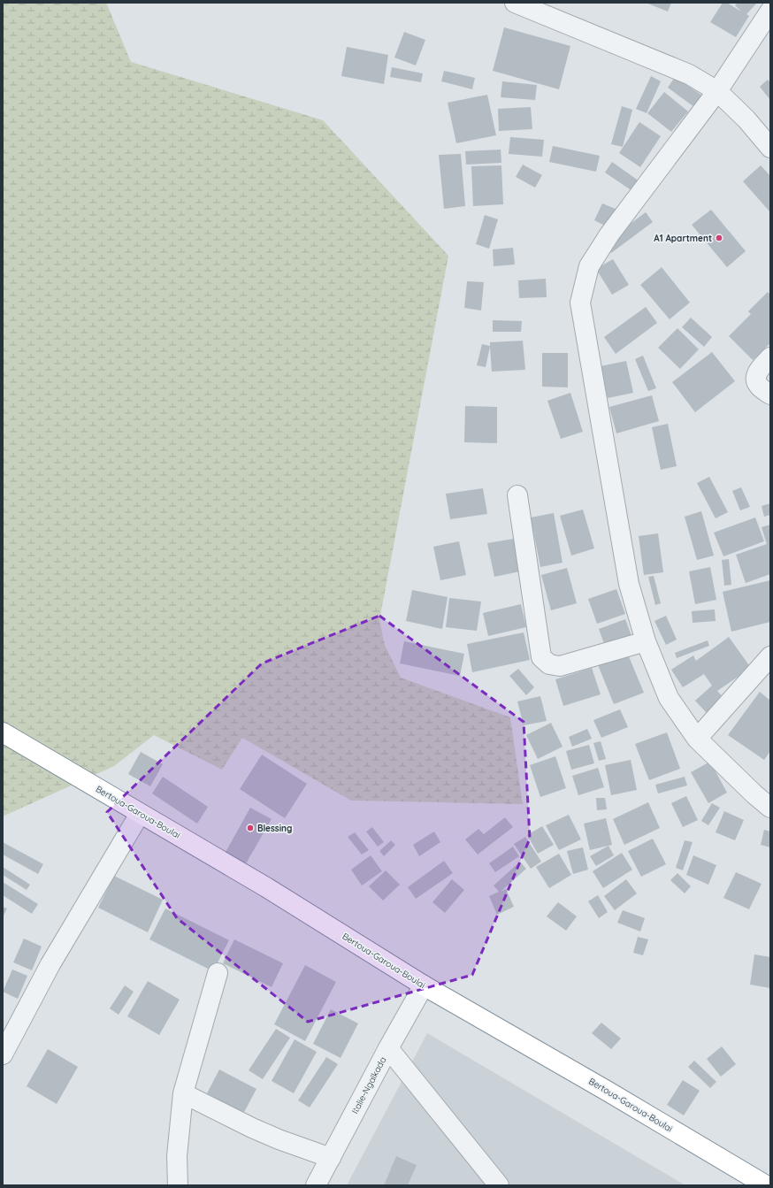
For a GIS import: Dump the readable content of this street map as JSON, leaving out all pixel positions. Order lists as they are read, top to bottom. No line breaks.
{"streets":{"highway":["Bertoua-Garoua-Boulai"],"street":["Italie-Ngaîkada"]},"crossings":[["Bertoua-Garoua-Boulai","Italie-Ngaîkada"]],"places":["A1 Apartment","Blessing"]}
